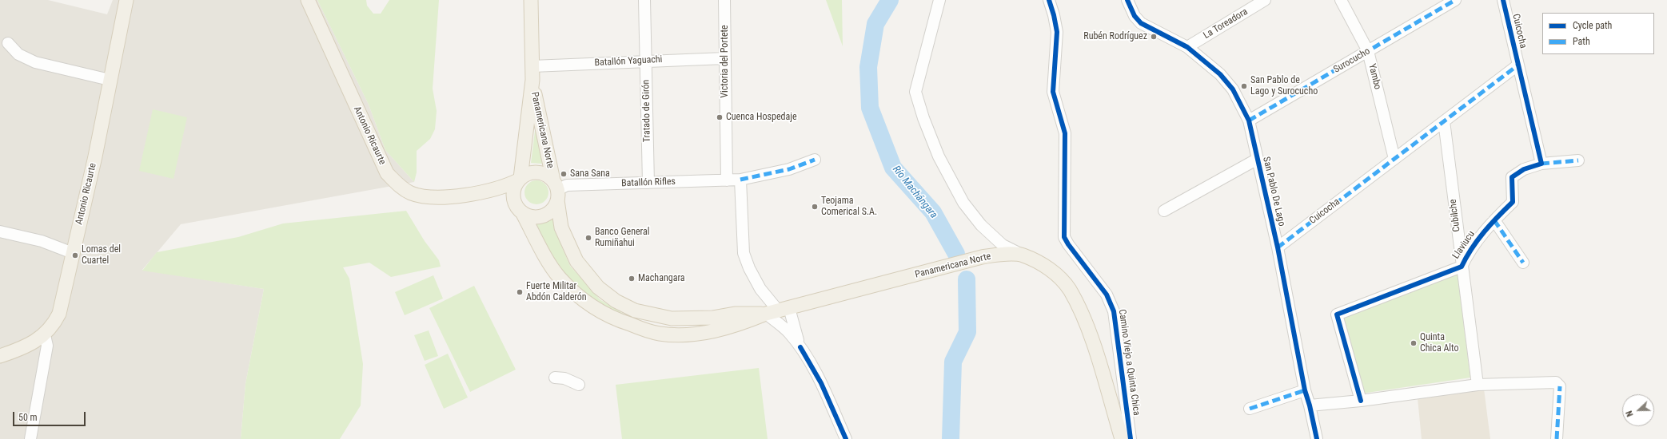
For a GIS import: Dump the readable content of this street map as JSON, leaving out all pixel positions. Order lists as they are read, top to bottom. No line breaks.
{"streets":{"main road":["Panamericana Norte","Antonio Ricaurte"],"street":["La Toreadora","Cuicocha","Surocucho","Batallón Yaguachi","Victoria del Portete","Yambo","Tratado de Girón","Batallón Rifles","San Pablo De Lago","Cubilche","Llaviucu","Camino Viejo a Quinta Chica"]},"crossings":[["La Toreadora","San Pablo De Lago"],["Cuicocha","Yambo"],["Cuicocha","San Pablo De Lago"],["Cuicocha","Cubilche"],["Surocucho","Yambo"],["Surocucho","San Pablo De Lago"],["Batallón Yaguachi","Victoria del Portete"],["Batallón Yaguachi","Tratado de Girón"],["Batallón Yaguachi","Panamericana Norte"],["Victoria del Portete","Batallón Rifles"],["Tratado de Girón","Batallón Rifles"],["Panamericana Norte","Antonio Ricaurte"],["Panamericana Norte","Batallón Rifles"],["Antonio Ricaurte","Batallón Rifles"],["Cubilche","Llaviucu"]],"water":["Río Machángara"],"places":["Rubén Rodríguez","San Pablo de Lago y Surocucho","Cuenca Hospedaje","Sana Sana","Teojama Comerical S.A.","Banco General Rumiñahui","Lomas del Cuartel","Machangara","Fuerte Militar Abdón Calderón","Quinta Chica Alto"],"legend":["Cycle path","Path"],"scale_bar":"50 m","north":"left"}
